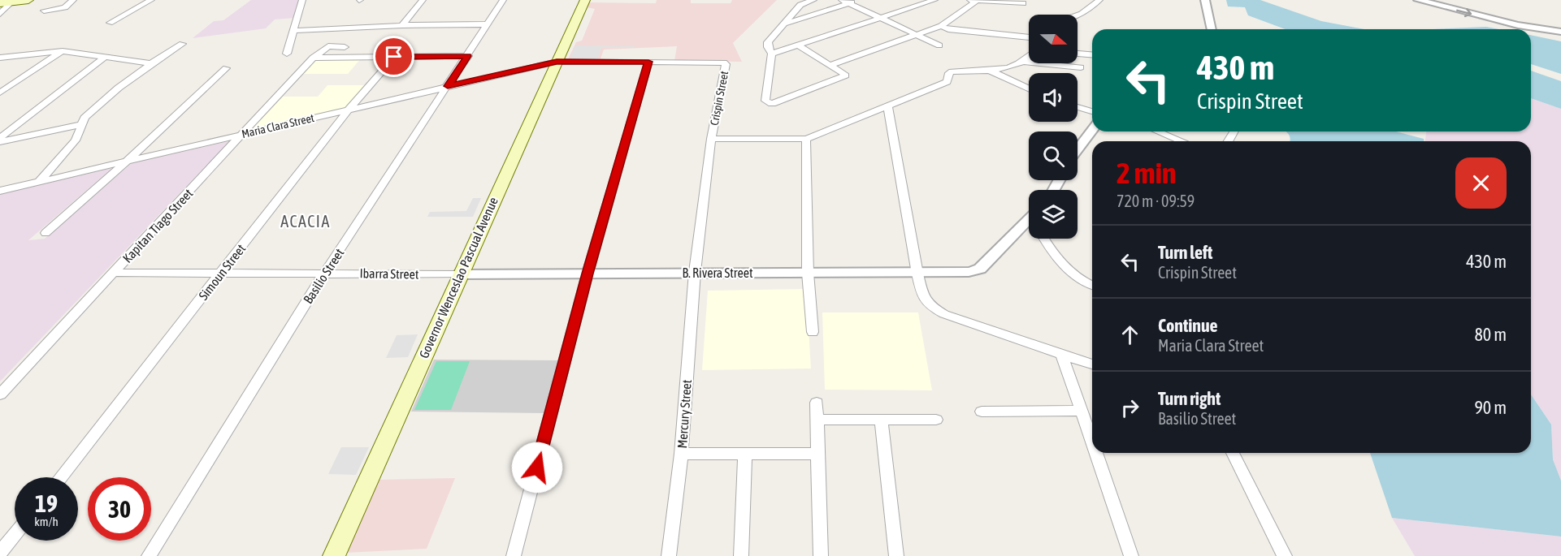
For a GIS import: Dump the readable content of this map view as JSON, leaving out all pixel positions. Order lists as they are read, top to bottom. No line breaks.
{"streets":{"main road":["Governor Wenceslao Pascual Avenue"],"street":["Crispin Street","Maria Clara Street","Kapitan Tiago Street","Simoun Street","B. Rivera Street","Ibarra Street","Basilio Street","Mercury Street"]},"crossings":[["Crispin Street","Maria Clara Street"],["Crispin Street","B. Rivera Street"],["Crispin Street","Governor Wenceslao Pascual Avenue"],["Crispin Street","Mercury Street"],["Maria Clara Street","Kapitan Tiago Street"],["Maria Clara Street","Simoun Street"],["Maria Clara Street","Basilio Street"],["Maria Clara Street","Governor Wenceslao Pascual Avenue"],["Kapitan Tiago Street","Ibarra Street"],["Simoun Street","Ibarra Street"],["B. Rivera Street","Ibarra Street"],["B. Rivera Street","Governor Wenceslao Pascual Avenue"],["B. Rivera Street","Mercury Street"],["Ibarra Street","Basilio Street"],["Ibarra Street","Governor Wenceslao Pascual Avenue"]],"districts":["ACACIA"],"north":"right","page":{"turn":["430 m","Crispin Street"],"heading":["2 min","720 m · 09:59"],"list":[{"name":"Turn left","note":"Crispin Street","value":"430 m"},{"name":"Continue","note":"Maria Clara Street","value":"80 m"},{"name":"Turn right","note":"Basilio Street","value":"90 m"}],"speed":"19 km/h","limit":"30"}}
